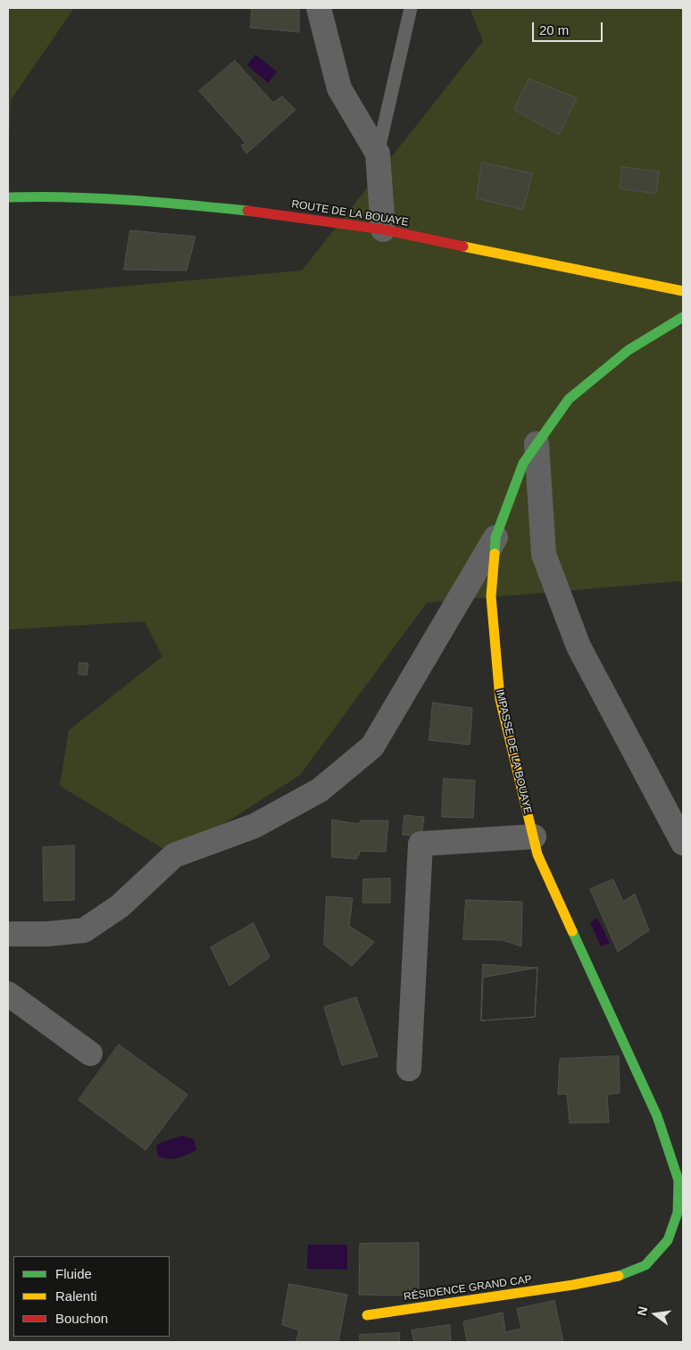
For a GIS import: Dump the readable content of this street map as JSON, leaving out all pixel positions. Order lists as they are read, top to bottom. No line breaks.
{"streets":{"street":["ROUTE DE LA BOUAYE","IMPASSE DE LA BOUAYE","RÉSIDENCE GRAND CAP"]},"crossings":[["IMPASSE DE LA BOUAYE","RÉSIDENCE GRAND CAP"]],"legend":["Fluide","Ralenti","Bouchon"],"scale_bar":"20 m","north":"left"}
